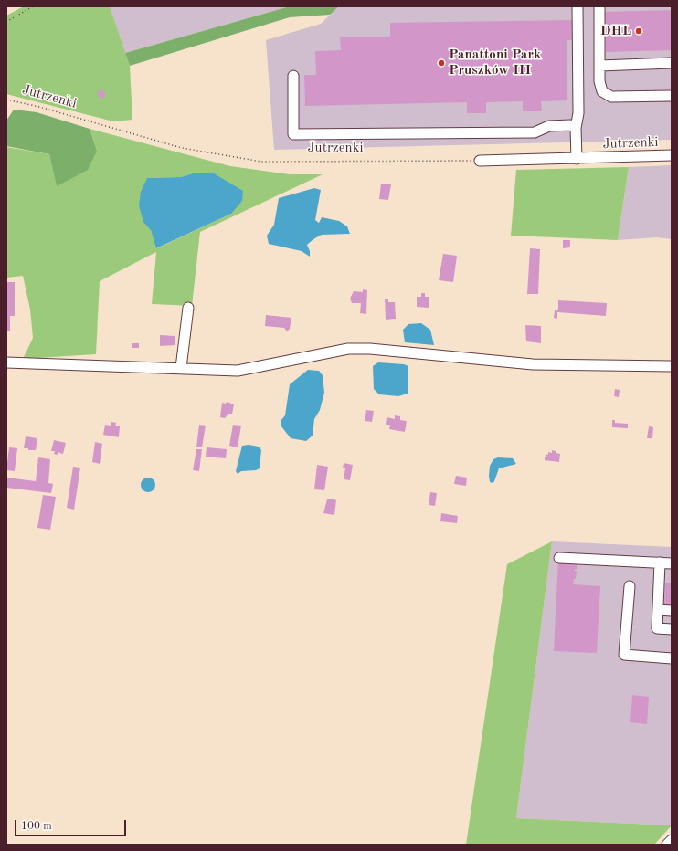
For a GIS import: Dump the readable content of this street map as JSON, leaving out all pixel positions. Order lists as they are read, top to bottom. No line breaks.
{"streets":{"street":["Jutrzenki"]},"places":["DHL","Panattoni Park Pruszków III"],"scale_bar":"100 m"}
